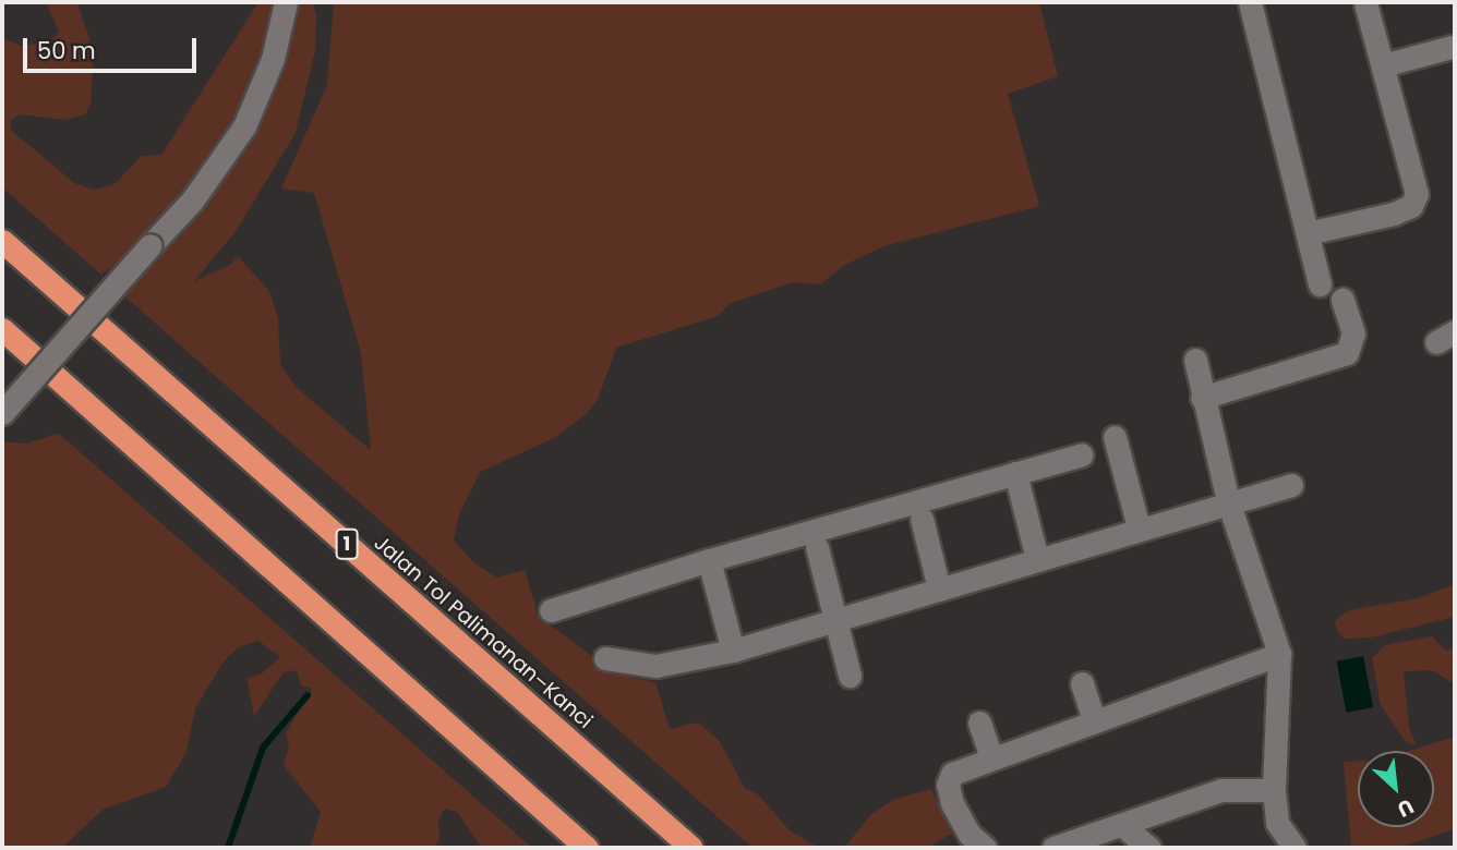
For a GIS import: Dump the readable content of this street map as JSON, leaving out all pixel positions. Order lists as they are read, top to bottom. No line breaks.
{"streets":{"highway":["1","Jalan Tol Palimanan–Kanci"]},"scale_bar":"50 m","north":"bottom right"}
